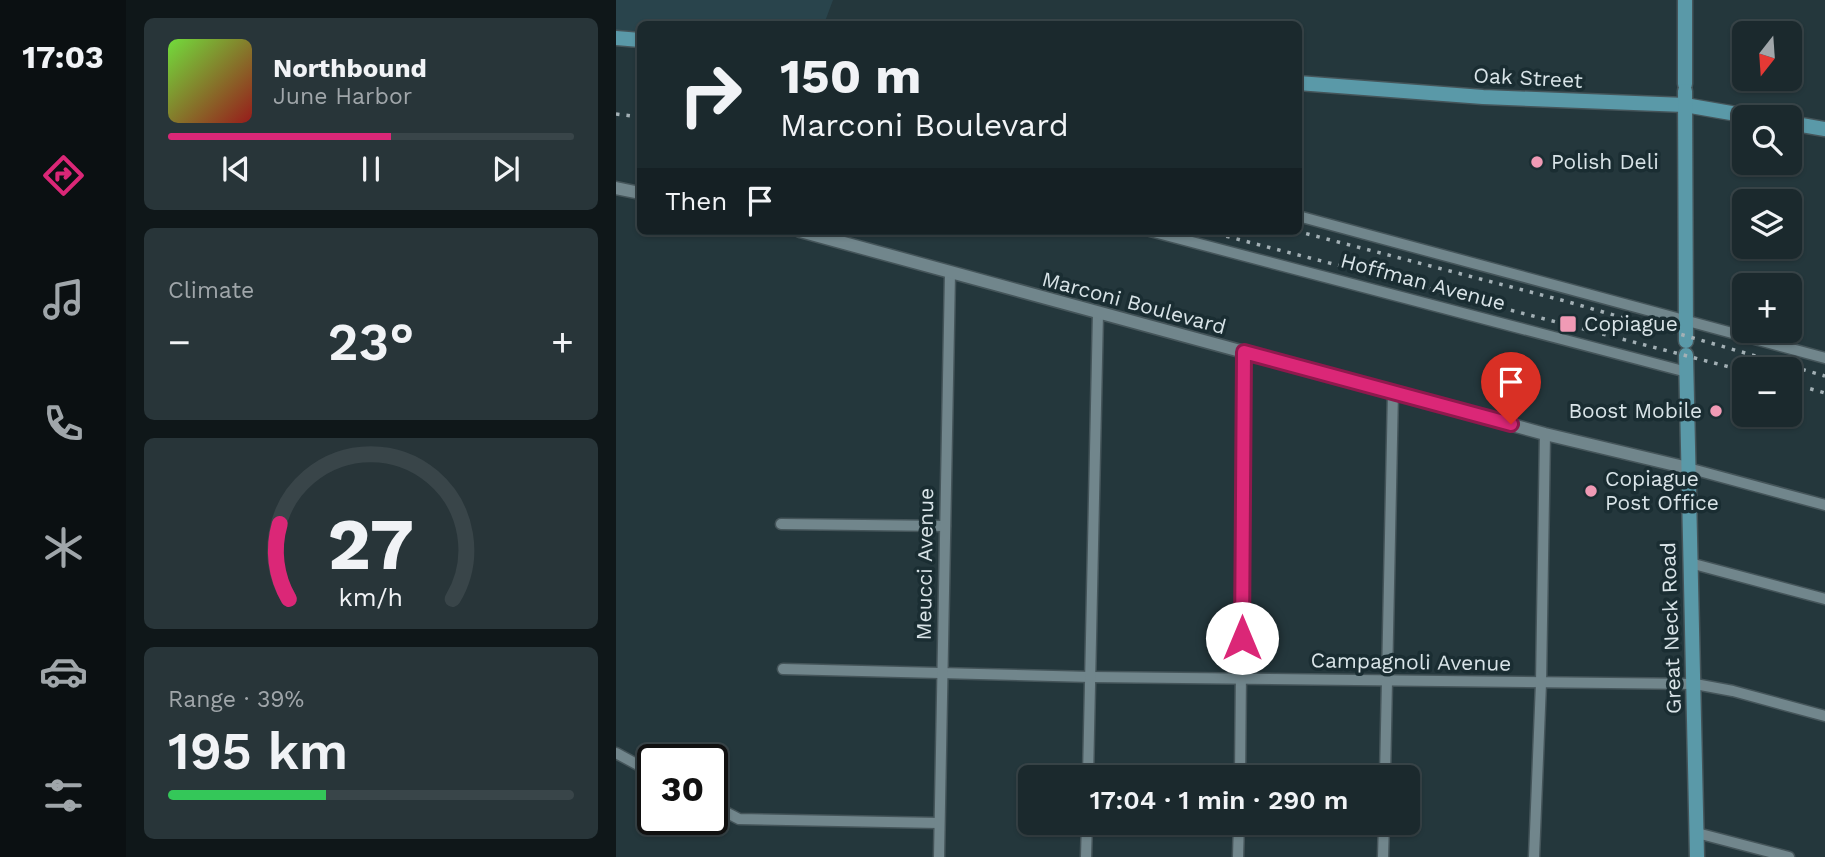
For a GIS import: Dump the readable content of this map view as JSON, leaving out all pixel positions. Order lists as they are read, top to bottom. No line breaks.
{"streets":{"main road":["Oak Street","Great Neck Road"],"street":["Hoffman Avenue","Marconi Boulevard","Meucci Avenue","Campagnoli Avenue"]},"crossings":[["Oak Street","Great Neck Road"],["Hoffman Avenue","Great Neck Road"],["Marconi Boulevard","Meucci Avenue"],["Marconi Boulevard","Great Neck Road"],["Meucci Avenue","Campagnoli Avenue"],["Great Neck Road","Campagnoli Avenue"]],"places":{"other":["Polish Deli","Boost Mobile","Copiague Post Office"],"transit":["Copiague"]},"north":"bottom","page":{"tabs":"17:03","map_buttons":["+","−"],"turn":["150 m","Marconi Boulevard"],"song":["Northbound","June Harbor"],"then":"Then","tile":["Climate",["Range · 39%","195 km"]],"heat":["−","23°","+"],"limit":"30","trip":"17:04 · 1 min · 290 m","gauge":["27","km/h"]}}
